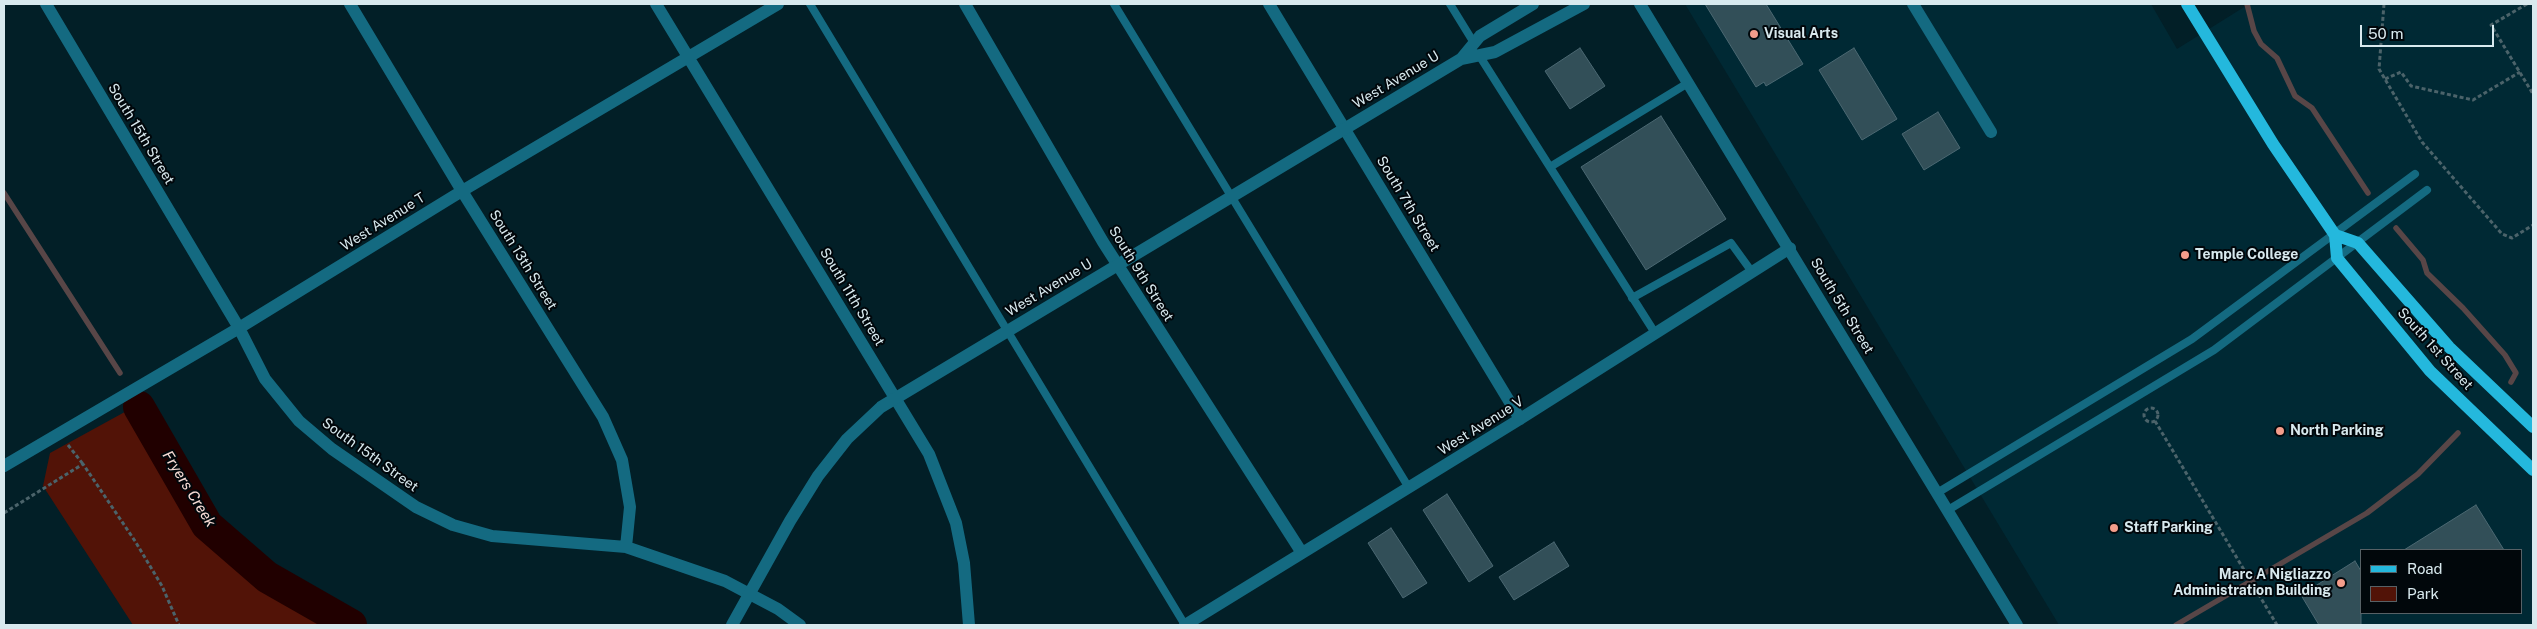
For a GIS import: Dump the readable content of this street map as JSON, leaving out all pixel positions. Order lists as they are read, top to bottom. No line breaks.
{"streets":{"main road":["South 1st Street"],"street":["West Avenue U","South 15th Street","South 7th Street","West Avenue T","South 13th Street","South 9th Street","South 11th Street","South 5th Street","West Avenue V"]},"crossings":[["West Avenue U","South 15th Street"],["West Avenue U","South 7th Street"],["West Avenue U","South 9th Street"],["West Avenue U","South 11th Street"],["South 15th Street","West Avenue T"],["South 15th Street","South 13th Street"],["South 7th Street","West Avenue V"],["West Avenue T","South 13th Street"],["West Avenue T","South 11th Street"],["South 9th Street","West Avenue V"],["South 5th Street","West Avenue V"]],"water":["Fryers Creek"],"places":["Visual Arts","Temple College","North Parking","Staff Parking","Marc A Nigliazzo Administration Building"],"legend":["Road","Park"],"scale_bar":"50 m"}
